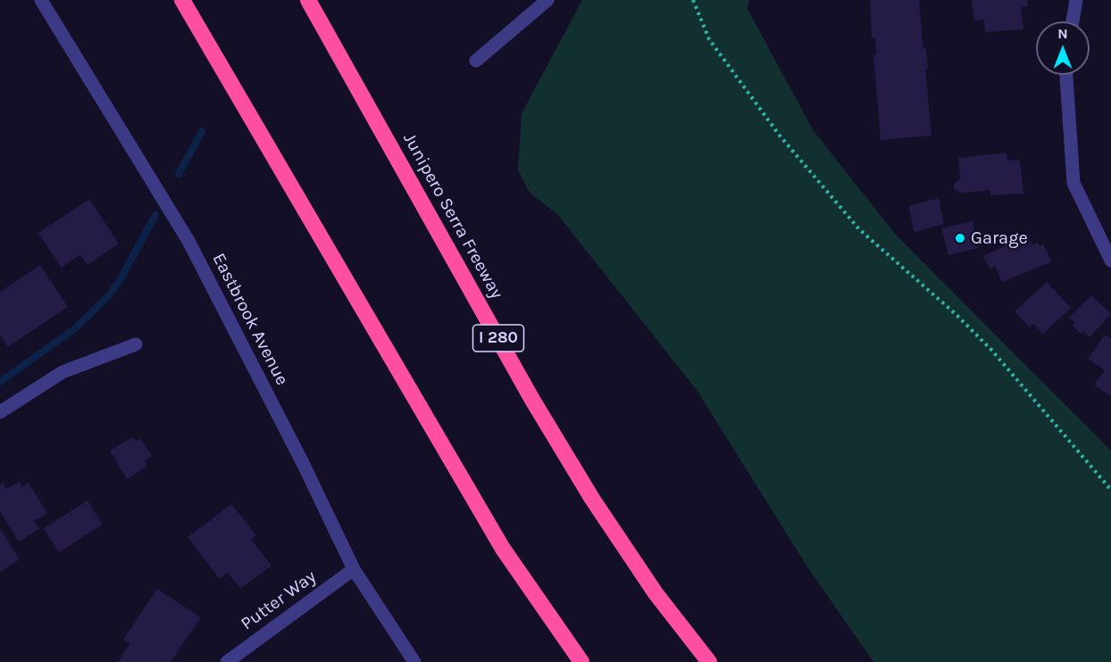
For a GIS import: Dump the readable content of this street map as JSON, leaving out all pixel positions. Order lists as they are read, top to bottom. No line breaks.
{"streets":{"highway":["Junipero Serra Freeway","I 280"],"street":["Eastbrook Avenue","Putter Way"]},"crossings":[["Eastbrook Avenue","Putter Way"]],"places":["Garage"],"north":"top"}
